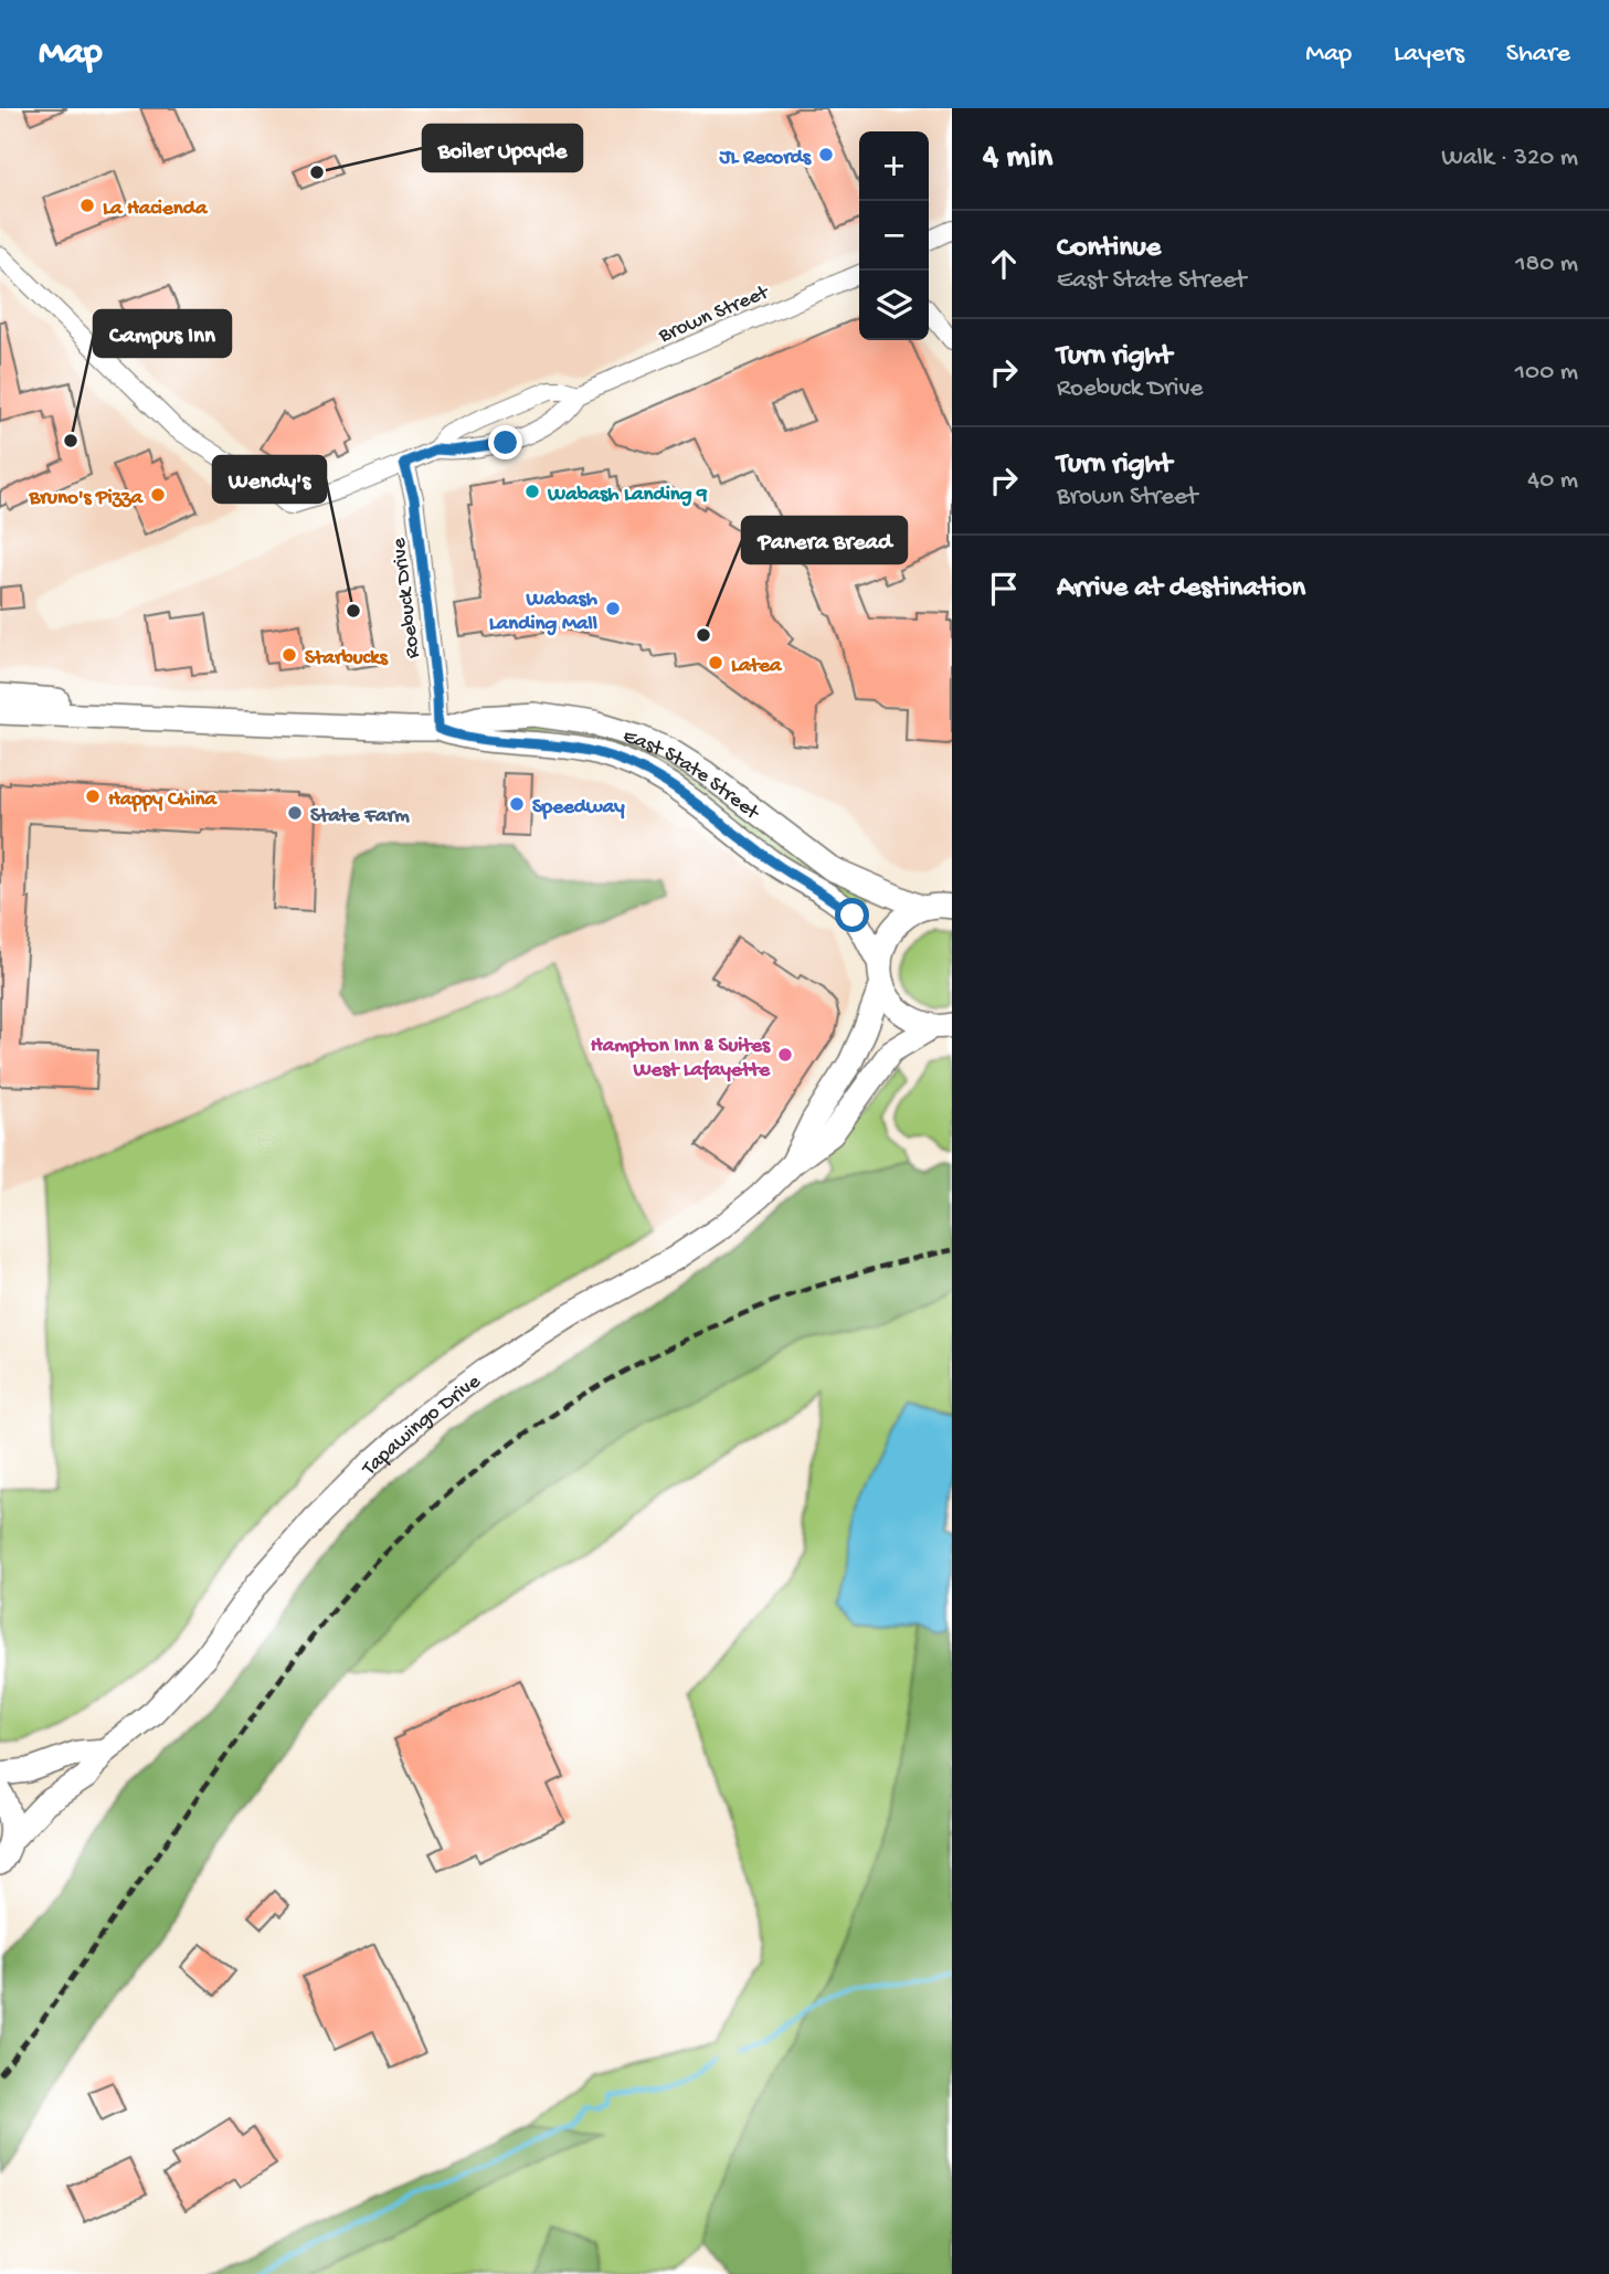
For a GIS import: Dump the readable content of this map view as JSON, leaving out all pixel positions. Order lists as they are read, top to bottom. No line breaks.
{"streets":{"main road":["East State Street","Tapawingo Drive"],"street":["Brown Street","Roebuck Drive"]},"crossings":[["Brown Street","Roebuck Drive"],["Roebuck Drive","East State Street"],["East State Street","Tapawingo Drive"]],"places":["JL Records","Boiler Upcycle","La Hacienda","Campus Inn","Wabash Landing 9","Bruno's Pizza","Wabash Landing Mall","Wendy's","Panera Bread","Starbucks","Latea","Happy China","Speedway","State Farm","Hampton Inn & Suites West Lafayette"],"page":{"header":"Map","nav":["Map","Layers","Share"],"heading":["4 min","Walk · 320 m"],"map_buttons":["+","−"],"list":[["Continue","East State Street","180 m"],["Turn right","Roebuck Drive","100 m"],["Turn right","Brown Street","40 m"],"Arrive at destination"]}}
